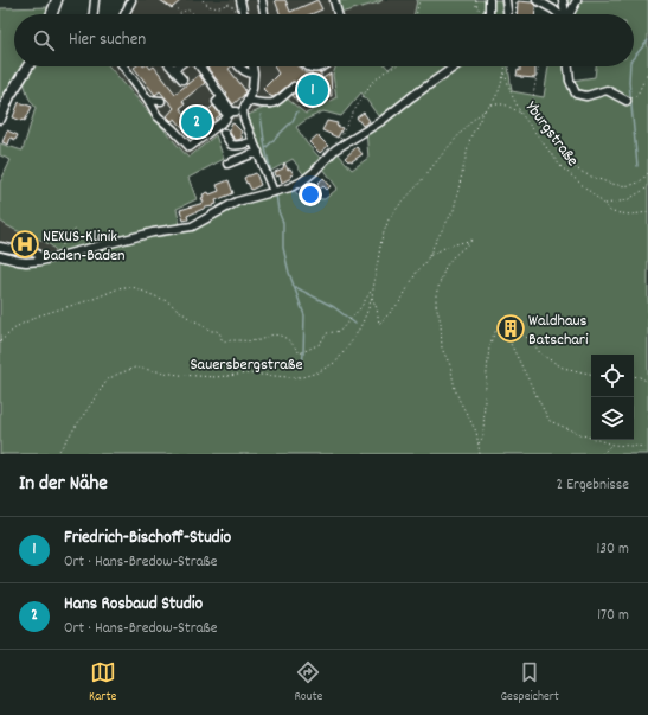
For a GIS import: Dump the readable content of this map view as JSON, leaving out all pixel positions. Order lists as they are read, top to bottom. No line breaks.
{"streets":{"path":["Yburgstraße","Sauersbergstraße"]},"places":{"hospital":["NEXUS-Klinik Baden-Baden"],"building":["Waldhaus Batschari"]},"page":{"search":"Hier suchen","pins":["1","2"],"heading":["In der Nähe","2 Ergebnisse"],"list":[{"mark":"1","name":"Friedrich-Bischoff-Studio","note":"Ort · Hans-Bredow-Straße","value":"130 m"},{"mark":"2","name":"Hans Rosbaud Studio","note":"Ort · Hans-Bredow-Straße","value":"170 m"}],"nav":["Karte","Route","Gespeichert"]}}
